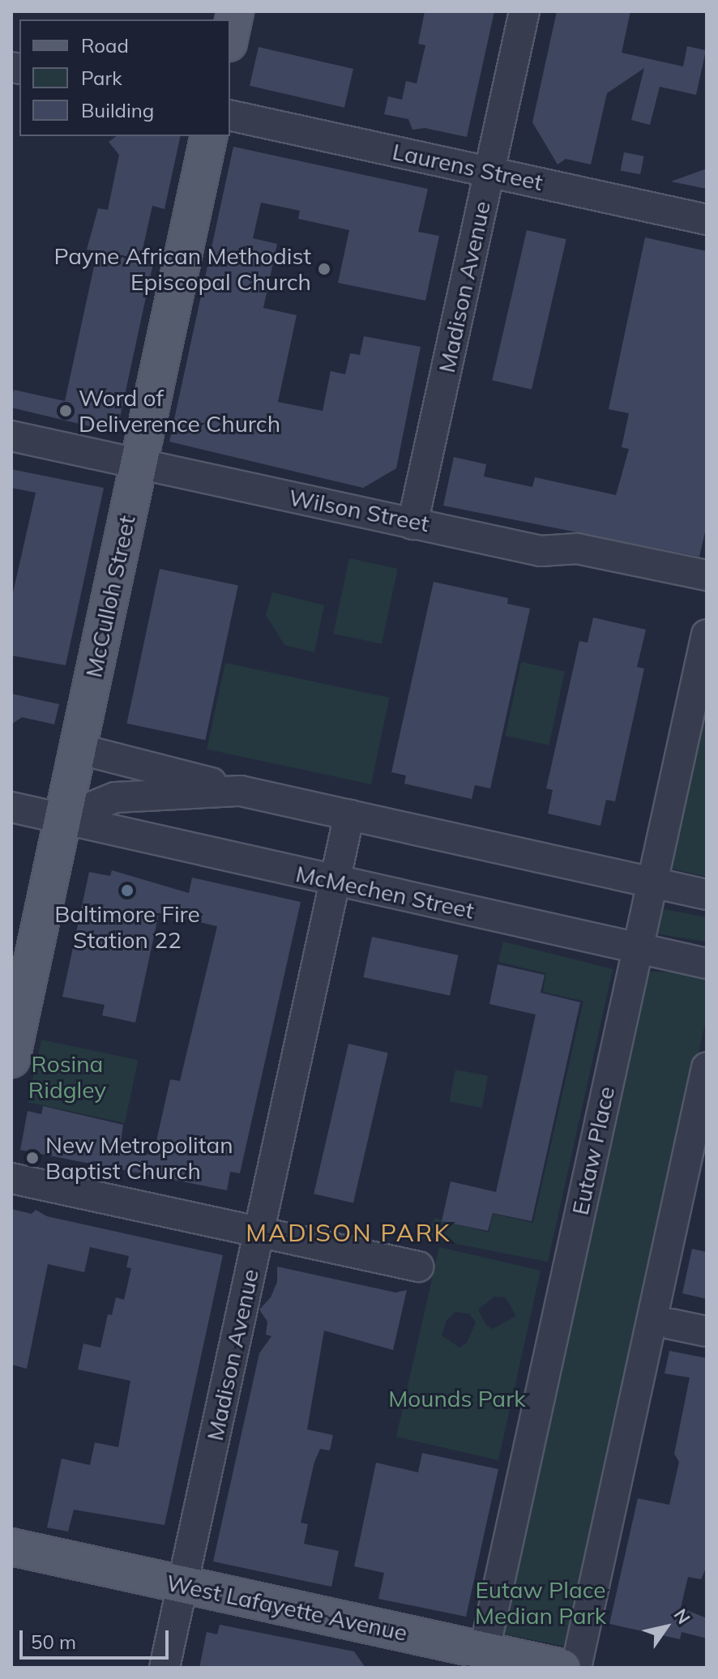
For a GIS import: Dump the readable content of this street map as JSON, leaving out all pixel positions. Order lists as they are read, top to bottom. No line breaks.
{"streets":{"main road":["McCulloh Street","West Lafayette Avenue"],"street":["Laurens Street","Madison Avenue","Wilson Street","McMechen Street","Eutaw Place"]},"crossings":[["Laurens Street","Madison Avenue"],["Madison Avenue","Wilson Street"],["Madison Avenue","McMechen Street"],["Madison Avenue","West Lafayette Avenue"],["Wilson Street","McCulloh Street"],["McCulloh Street","McMechen Street"],["McMechen Street","Eutaw Place"],["Eutaw Place","West Lafayette Avenue"]],"districts":["MADISON PARK"],"parks":["Rosina Ridgley","Mounds Park","Eutaw Place Median Park"],"places":["Payne African Methodist Episcopal Church","Word of Deliverence Church","Baltimore Fire Station 22","New Metropolitan Baptist Church"],"legend":["Road","Park","Building"],"scale_bar":"50 m","north":"top right"}
